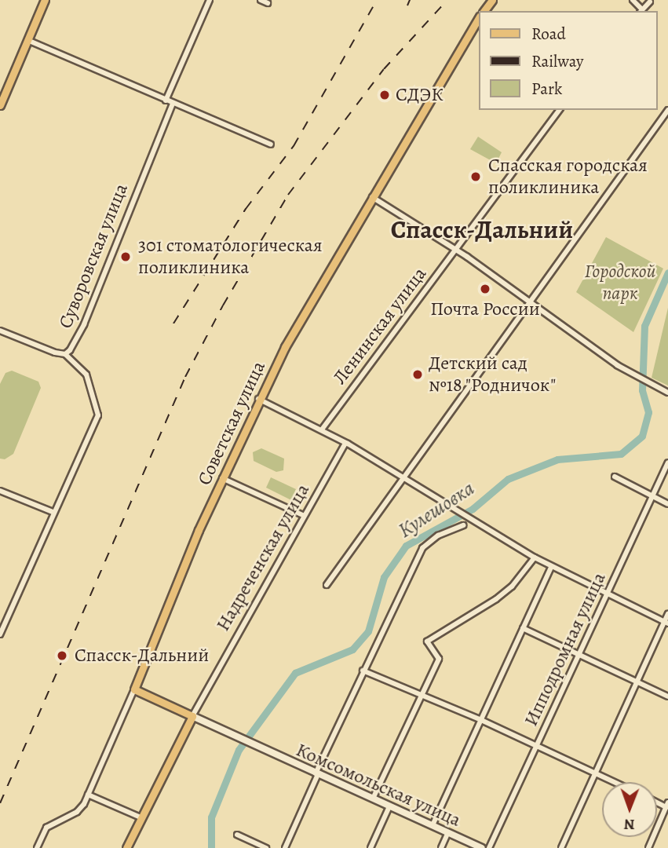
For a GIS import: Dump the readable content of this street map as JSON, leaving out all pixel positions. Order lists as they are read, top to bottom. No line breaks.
{"streets":{"main road":["Советская улица","Комсомольская улица"],"street":["Суворовская улица","Ленинская улица","Надреченская улица","Ипподромная улица"]},"crossings":[["Надреченская улица","Комсомольская улица"]],"districts":["Спасск-Дальний"],"water":["Кулешовка"],"parks":["Городской парк"],"places":["СДЭК","Спасская городская поликлиника","301 стоматологическая поликлиника","Почта России","Детский сад №18 \"Родничок\"","Спасск-Дальний"],"legend":["Road","Railway","Park"],"north":"bottom"}
